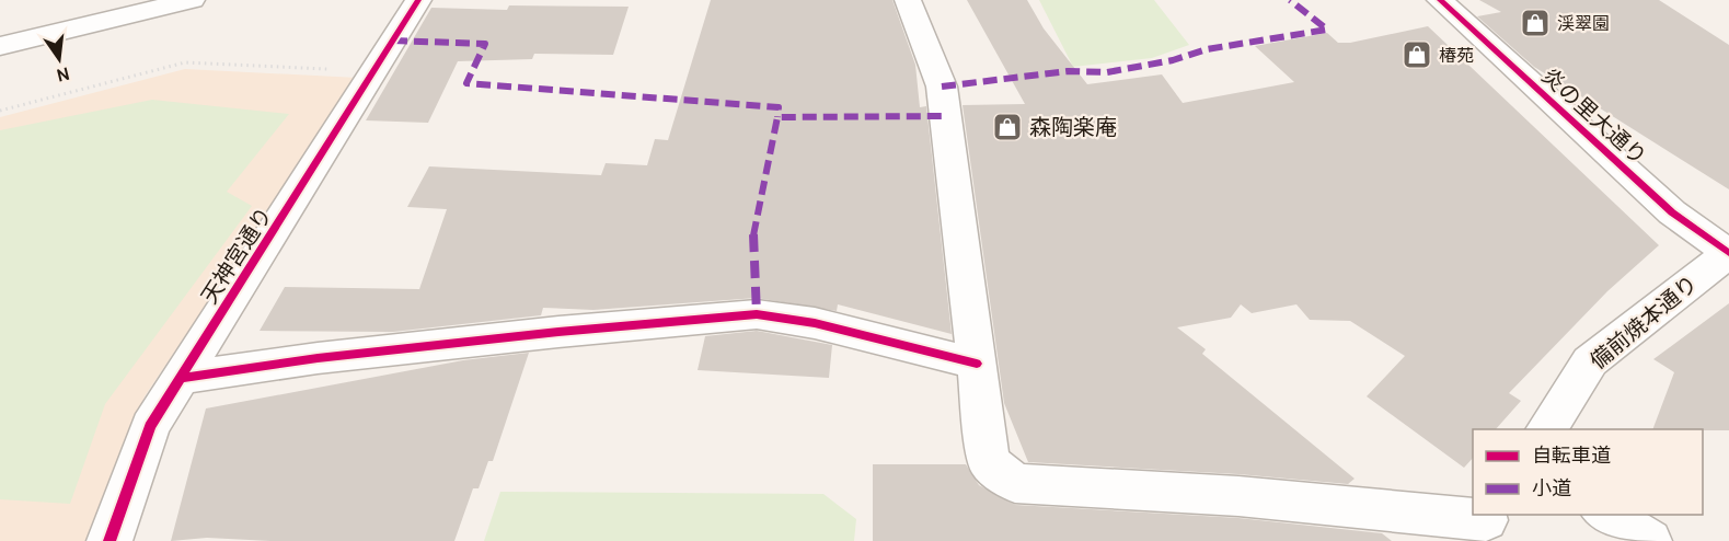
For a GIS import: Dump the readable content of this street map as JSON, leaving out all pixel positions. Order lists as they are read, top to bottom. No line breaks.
{"streets":{"main road":["炎の里大通り","天神宮通り","備前焼本通り"]},"crossings":[["炎の里大通り","備前焼本通り"]],"places":{"shop":["渓翠園","椿苑","森陶楽庵"]},"legend":["自転車道","小道"],"north":"bottom"}
